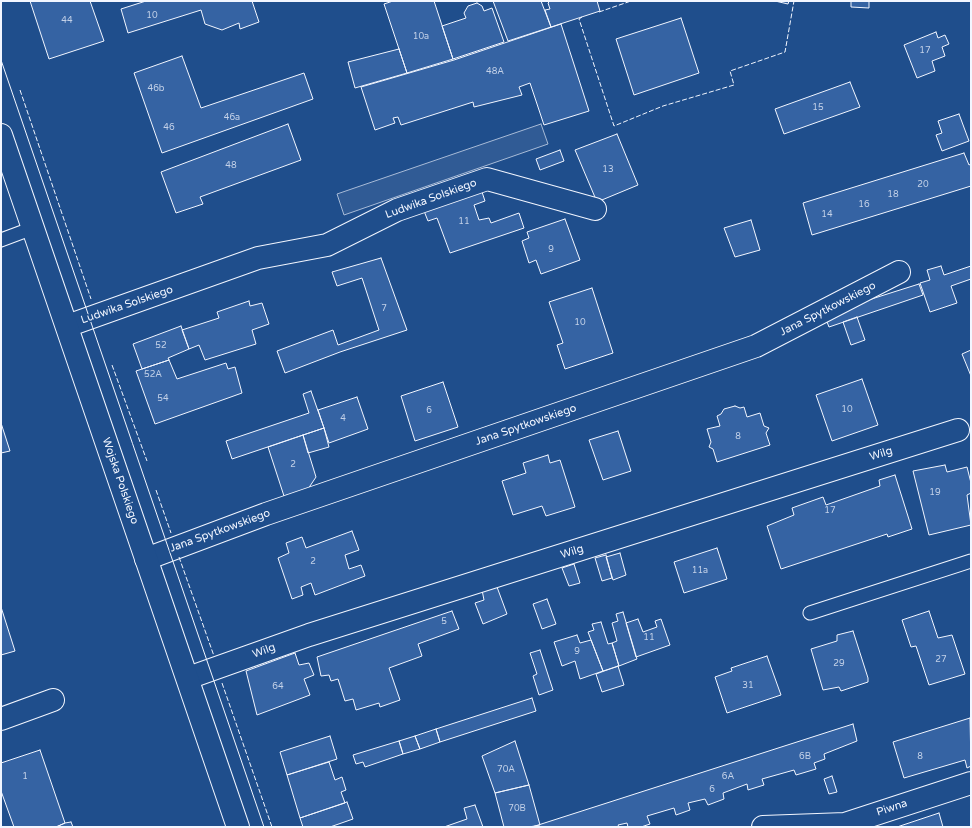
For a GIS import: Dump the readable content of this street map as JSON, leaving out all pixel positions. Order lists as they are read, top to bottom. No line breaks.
{"streets":{"street":["Ludwika Solskiego","Jana Spytkowskiego","Wilg","Wojska Polskiego","Piwna"]},"crossings":[["Ludwika Solskiego","Wojska Polskiego"],["Jana Spytkowskiego","Wojska Polskiego"],["Wilg","Wojska Polskiego"]],"house_numbers":["10","44","10a","17","48A","46b","15","46a","46","48","13","20","18","16","14","11","9","7","10","52","52A","54","10","6","4","8","2","19","17","2","11a","5","11","9","27","29","31","64","6B","8","70A","1","6A","6","70B"]}
